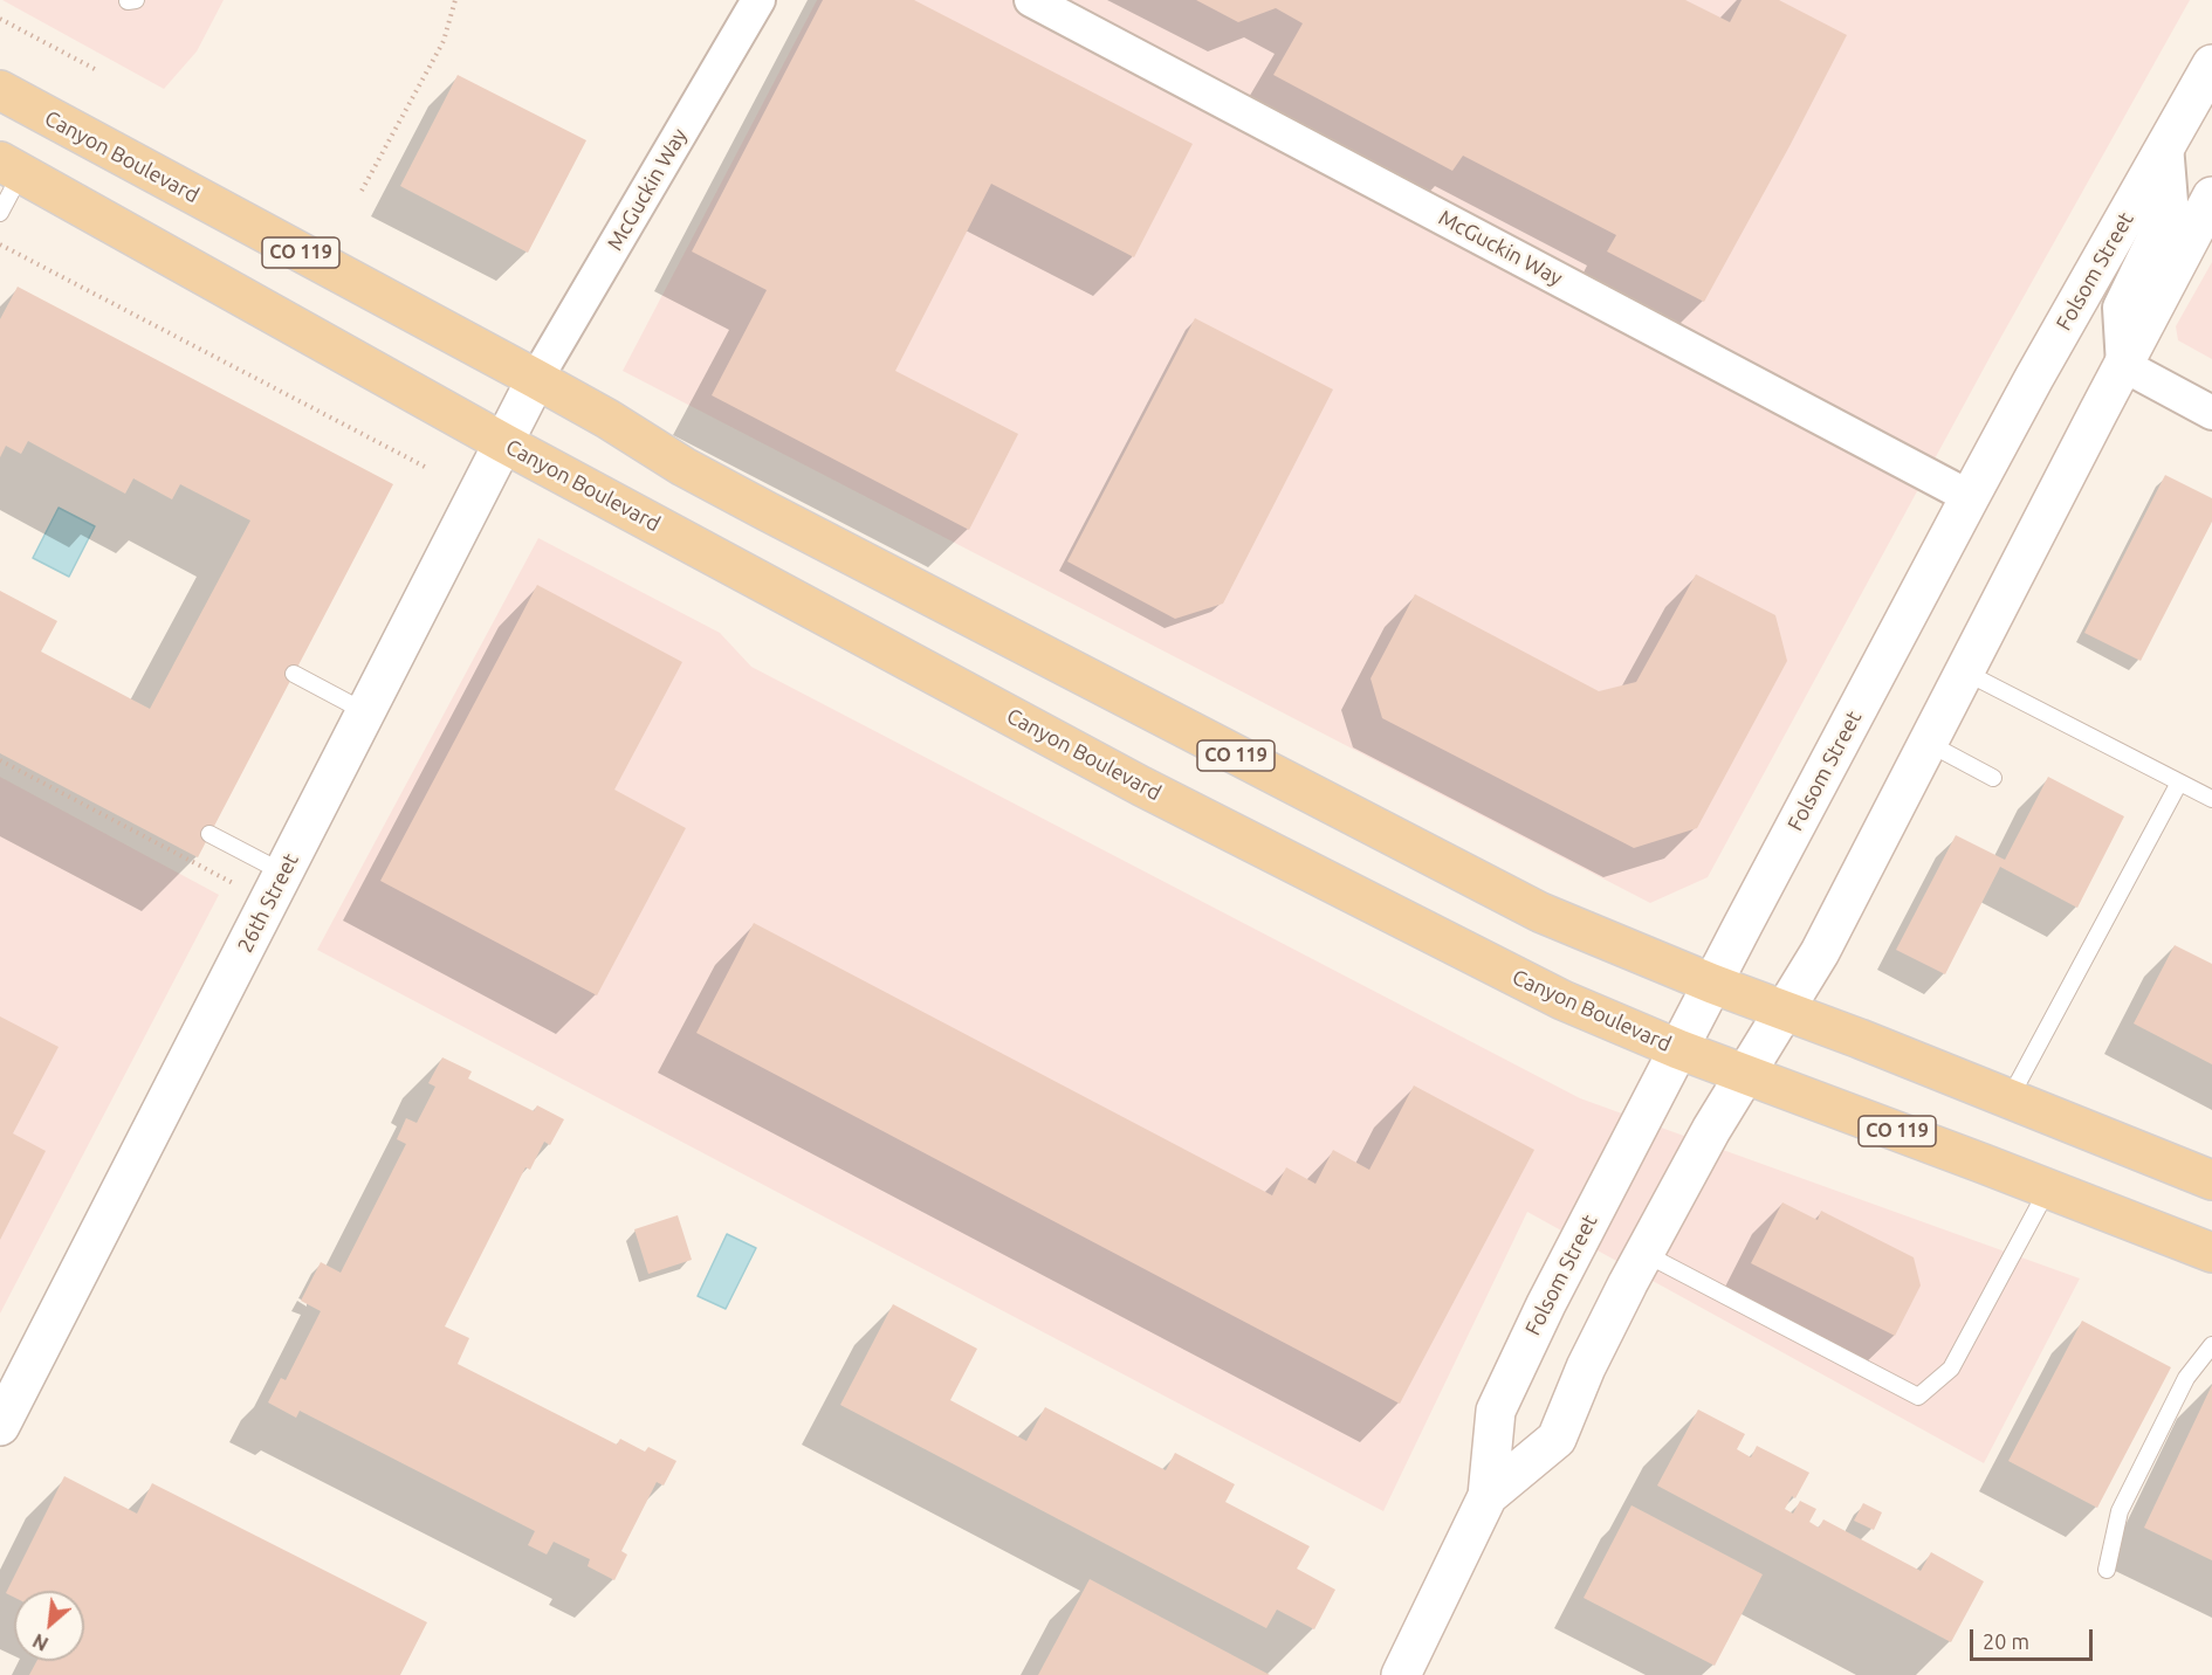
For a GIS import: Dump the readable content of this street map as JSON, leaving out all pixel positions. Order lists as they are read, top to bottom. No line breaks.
{"streets":{"main road":["Canyon Boulevard","CO 119","Folsom Street","26th Street"],"street":["McGuckin Way"]},"crossings":[["Canyon Boulevard","McGuckin Way"],["Canyon Boulevard","Folsom Street"],["Canyon Boulevard","26th Street"],["McGuckin Way","Folsom Street"],["McGuckin Way","26th Street"]],"scale_bar":"20 m","north":"bottom left"}
